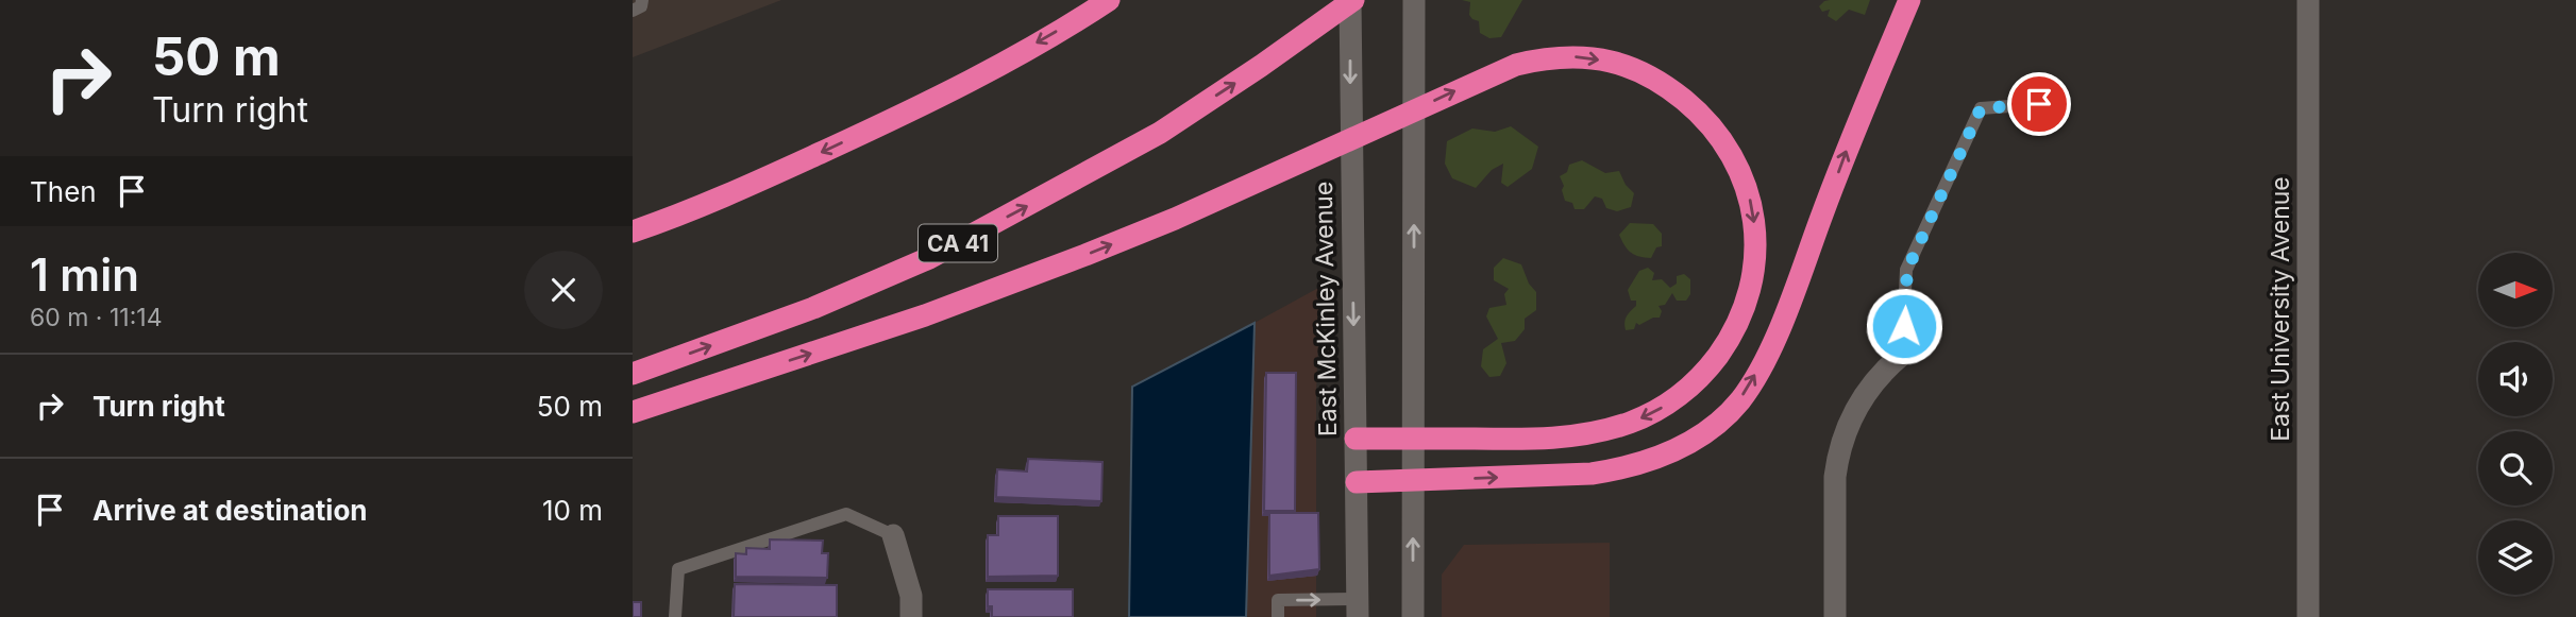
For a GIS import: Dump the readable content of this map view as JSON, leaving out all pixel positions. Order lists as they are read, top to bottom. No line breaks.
{"streets":{"highway":["CA 41"],"main road":["East McKinley Avenue","East University Avenue"]},"crossings":[["CA 41","East McKinley Avenue"]],"north":"right","page":{"turn":["50 m","Turn right"],"then":"Then","heading":["1 min","60 m · 11:14"],"list":[{"name":"Turn right","value":"50 m"},{"name":"Arrive at destination","value":"10 m"}]}}
